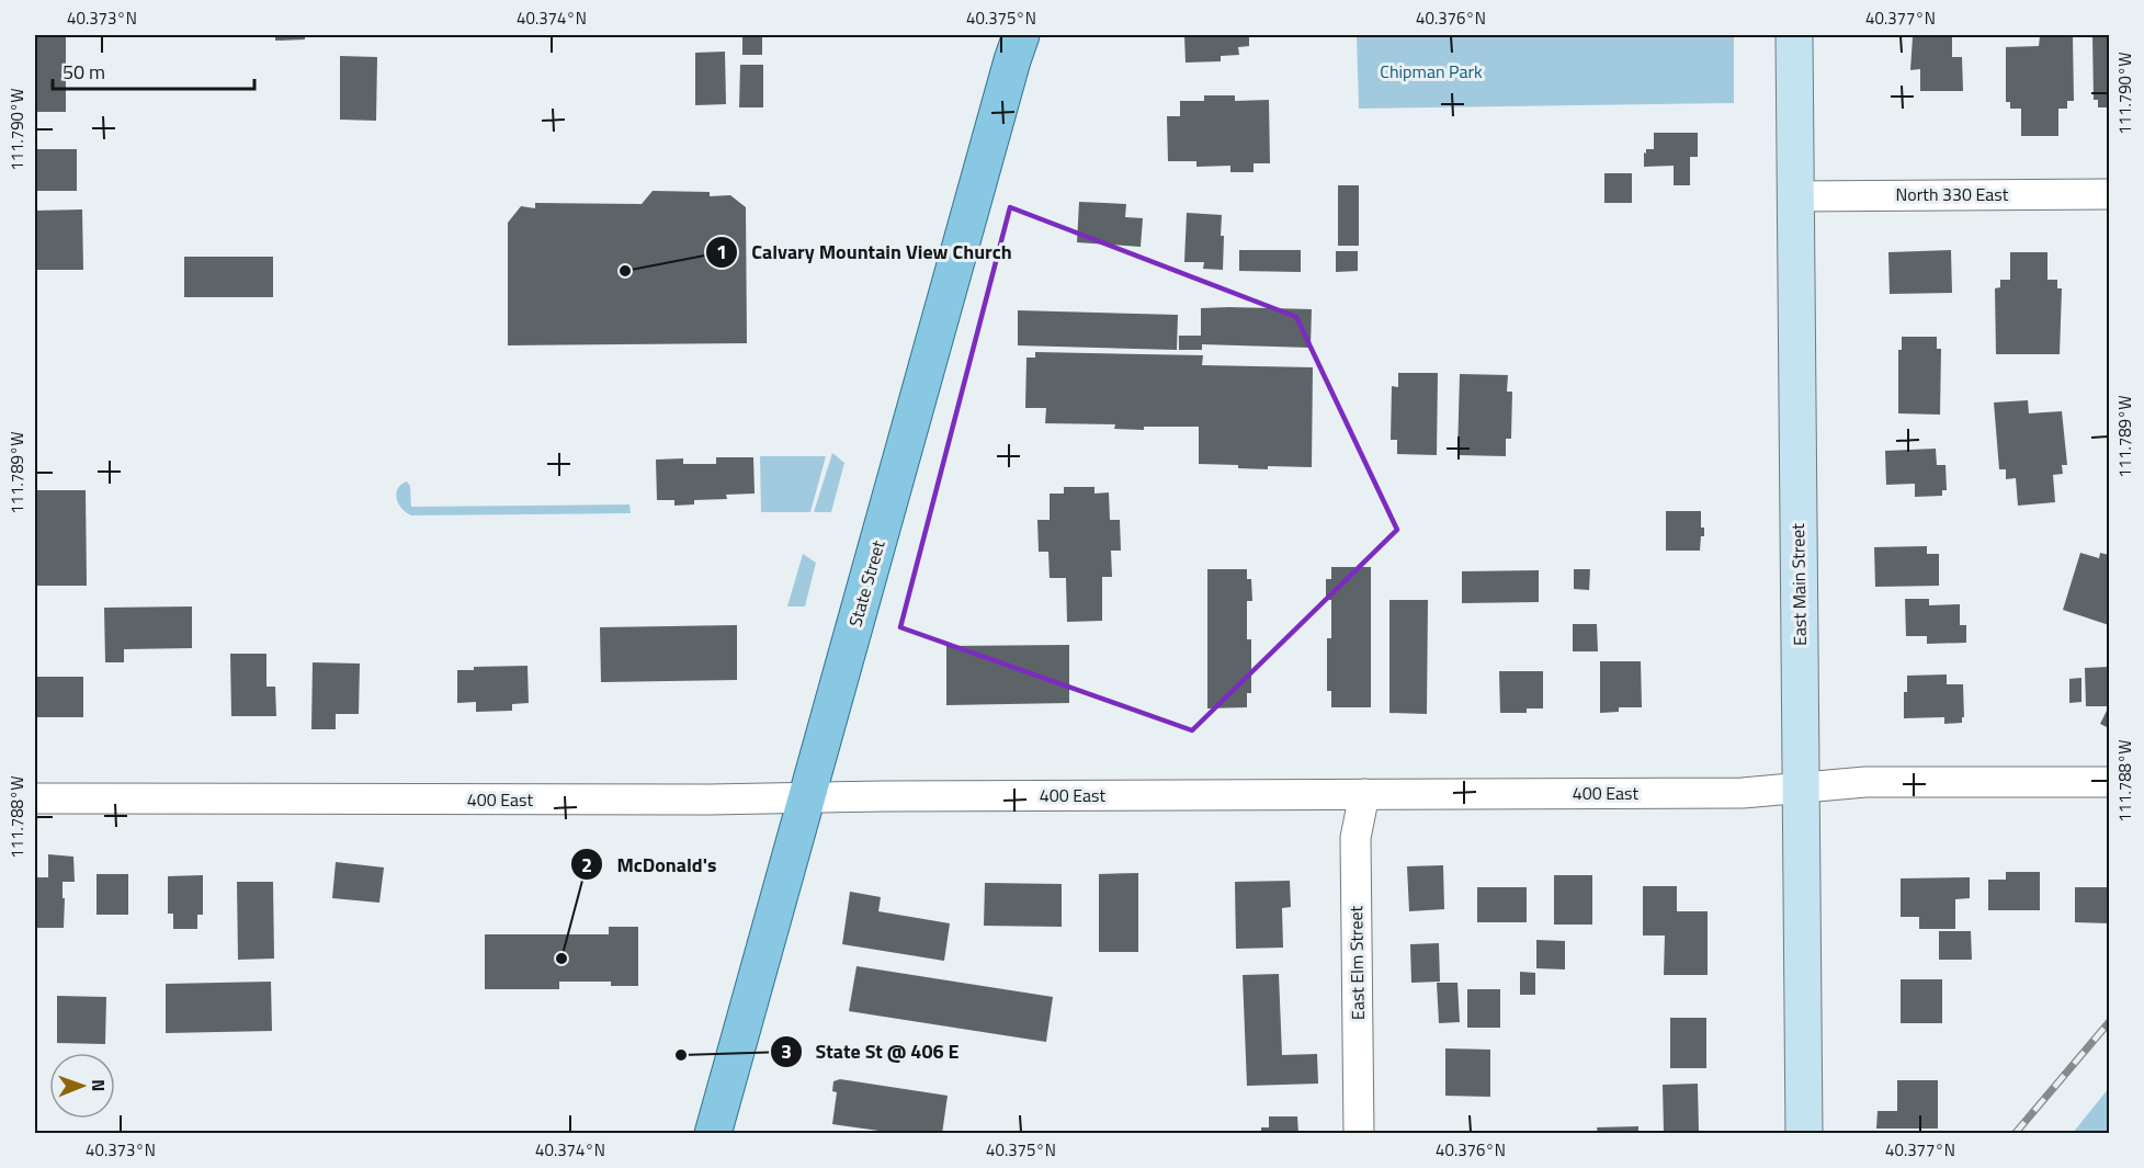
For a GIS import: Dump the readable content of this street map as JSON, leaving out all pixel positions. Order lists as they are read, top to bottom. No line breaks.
{"streets":{"main road":["State Street","East Main Street"],"street":["North 330 East","400 East","East Elm Street"]},"crossings":[["North 330 East","East Main Street"],["State Street","400 East"],["East Main Street","400 East"],["400 East","East Elm Street"]],"parks":["Chipman Park"],"places":["Calvary Mountain View Church","McDonald's","State St @ 406 E"],"scale_bar":"50 m","north":"right","coordinates":["40.373°N","40.374°N","40.375°N","40.376°N","40.377°N","111.790°W","111.789°W","111.788°W"]}
